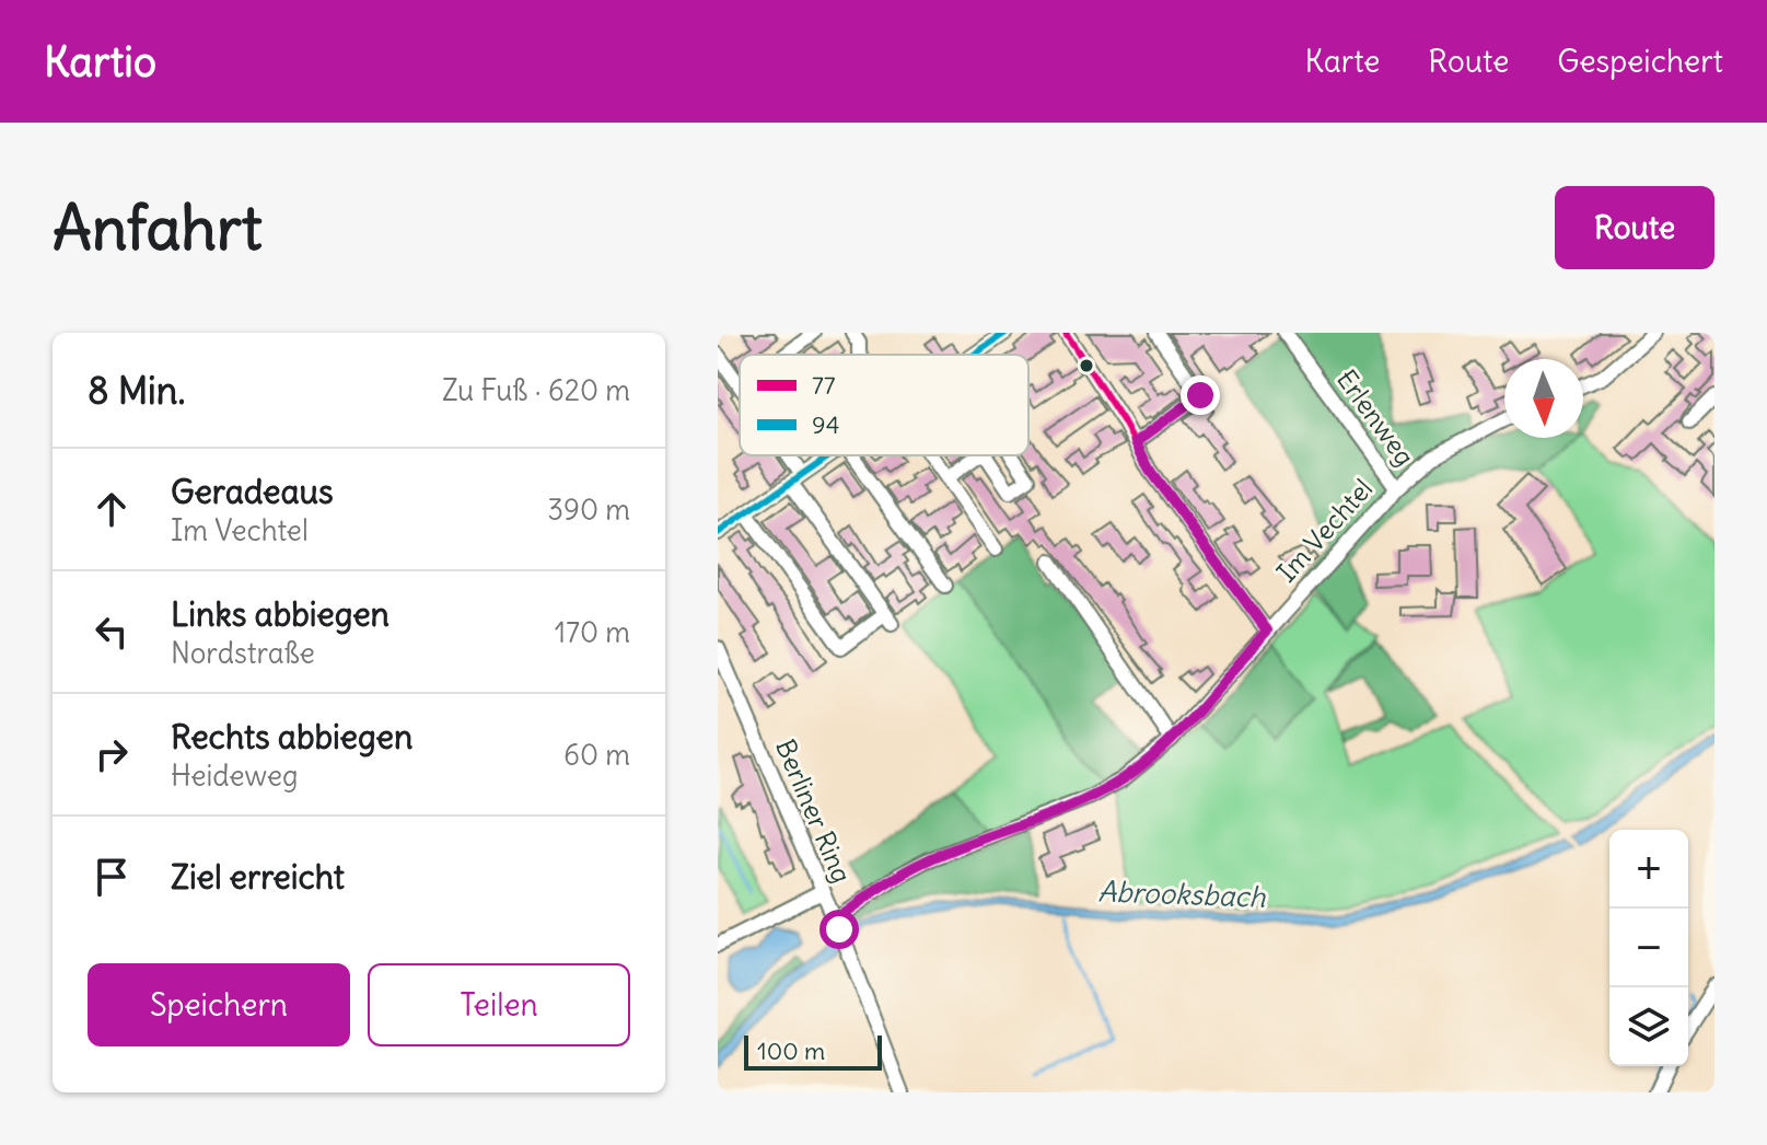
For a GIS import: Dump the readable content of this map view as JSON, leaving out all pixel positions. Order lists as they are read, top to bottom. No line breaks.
{"streets":{"street":["Erlenweg","Im Vechtel","Berliner Ring"]},"crossings":[["Erlenweg","Im Vechtel"],["Im Vechtel","Berliner Ring"]],"water":["Abrooksbach"],"lines":["transit line 77","transit line 94"],"legend":["77","94"],"scale_bar":"100 m","north":"bottom","page":{"header":"Kartio","nav":["Karte","Route","Gespeichert"],"buttons":["Route",["Speichern","Teilen"]],"title":"Anfahrt","heading":["8 Min.","Zu Fuß · 620 m"],"list":[["Geradeaus","Im Vechtel","390 m"],["Links abbiegen","Nordstraße","170 m"],["Rechts abbiegen","Heideweg","60 m"],"Ziel erreicht"],"map_buttons":["+","−"],"scale":"100 m"}}
